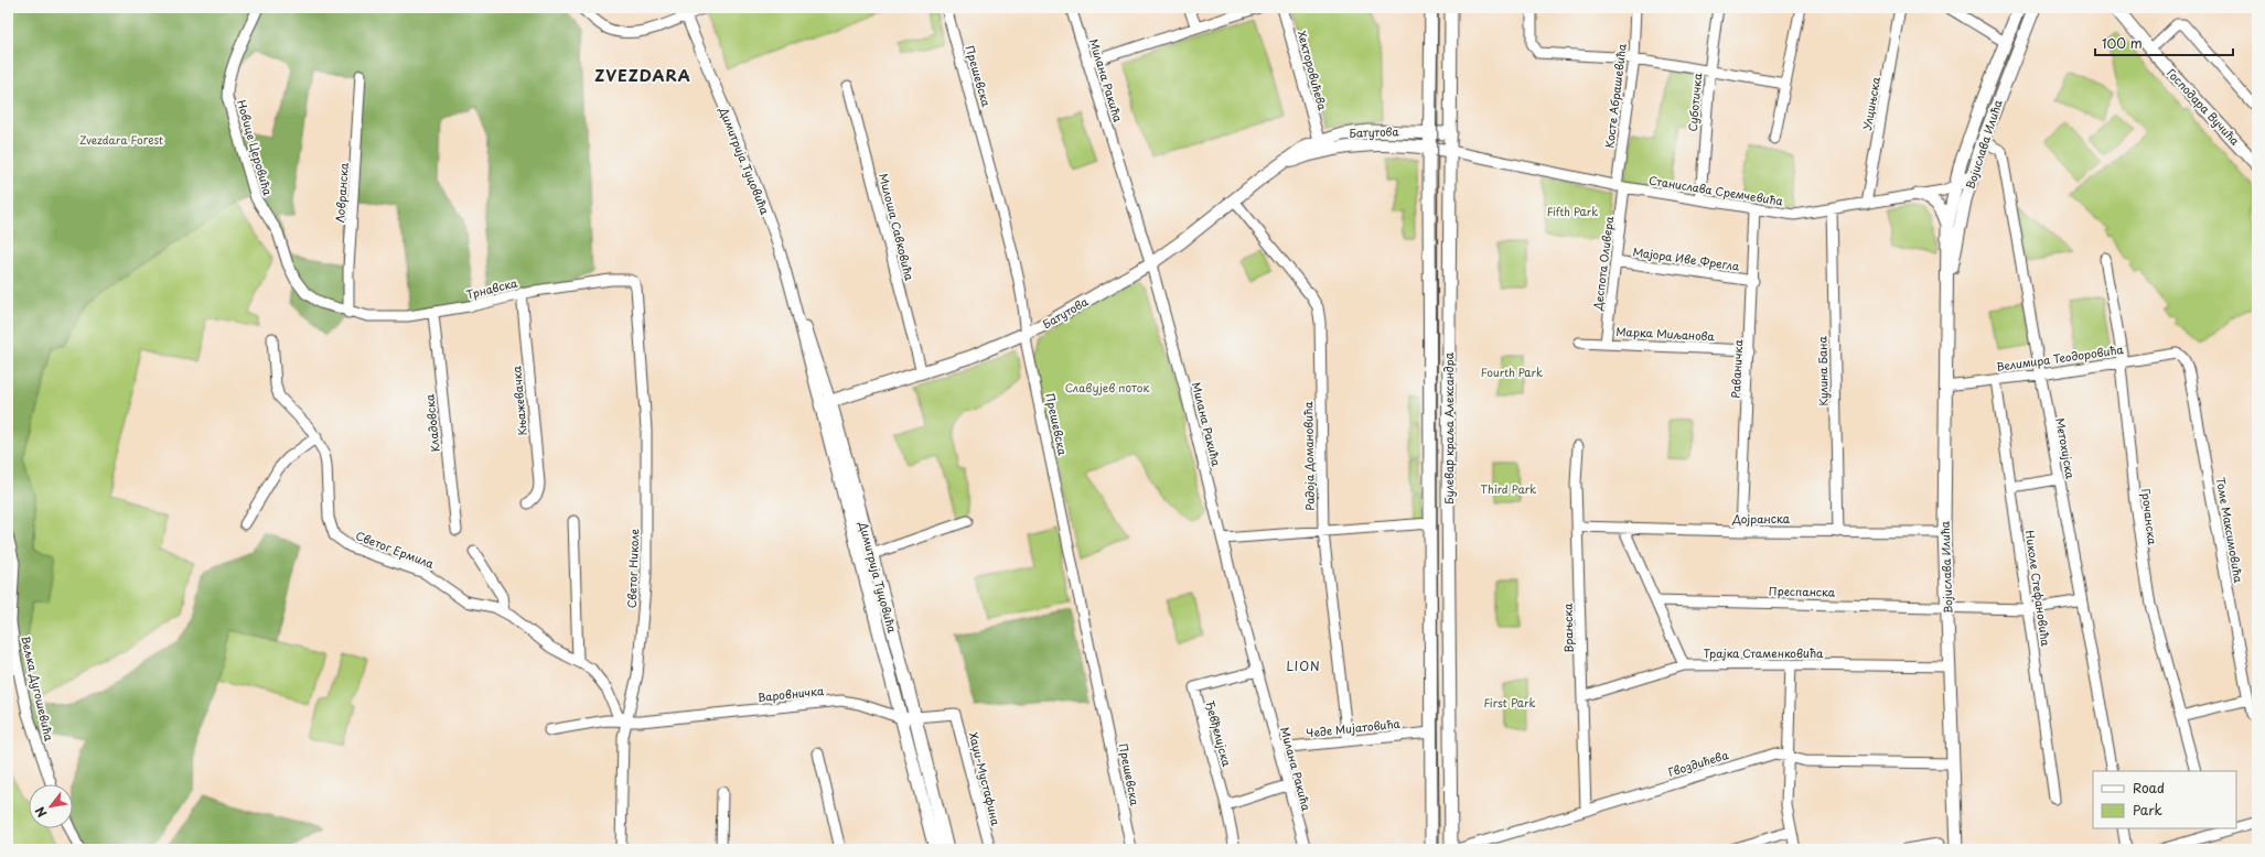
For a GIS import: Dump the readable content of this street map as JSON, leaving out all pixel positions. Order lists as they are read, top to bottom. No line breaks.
{"streets":{"main road":["Господара Вучића","Батутова","Војислава Илића","Димитрија Туцовића","Булевар краља Александра"],"street":["Хекторовићева","Прешевска","Милана Ракића","Косте Абрашевића","Суботичка","Улцињска","Новице Церовића","Станислава Сремчевића","Ловранска","Милоша Савковића","Мајора Иве Фрегла","Деспота Оливера","Трнавска","Марка Миљанова","Велимира Теодоровића","Раваничка","Кулина Бана","Књажевачка","Кладовска","Метохијска","Радоја Домановића","Грочанска","Дојранска","Томе Максимовића","Светог Ермила","Светог Николе","Николе Стефановића","Преспанска","Врањска","Трајка Стаменковића","Вељка Дугошевића","Варовничка","Чеде Мијатовића","Ђевђелијска","Гвоздићева","Хаџи-Мустафина"]},"crossings":[["Хекторовићева","Батутова"],["Прешевска","Батутова"],["Милана Ракића","Батутова"],["Милана Ракића","Чеде Мијатовића"],["Милана Ракића","Ђевђелијска"],["Косте Абрашевића","Станислава Сремчевића"],["Косте Абрашевића","Деспота Оливера"],["Суботичка","Станислава Сремчевића"],["Улцињска","Станислава Сремчевића"],["Батутова","Димитрија Туцовића"],["Батутова","Станислава Сремчевића"],["Батутова","Милоша Савковића"],["Батутова","Булевар краља Александра"],["Батутова","Радоја Домановића"],["Војислава Илића","Станислава Сремчевића"],["Војислава Илића","Велимира Теодоровића"],["Војислава Илића","Метохијска"],["Војислава Илића","Дојранска"],["Војислава Илића","Преспанска"],["Војислава Илића","Трајка Стаменковића"],["Војислава Илића","Гвоздићева"],["Новице Церовића","Ловранска"],["Новице Церовића","Трнавска"],["Димитрија Туцовића","Варовничка"],["Станислава Сремчевића","Деспота Оливера"],["Станислава Сремчевића","Раваничка"],["Станислава Сремчевића","Кулина Бана"],["Станислава Сремчевића","Булевар краља Александра"],["Ловранска","Трнавска"],["Мајора Иве Фрегла","Деспота Оливера"],["Мајора Иве Фрегла","Раваничка"],["Деспота Оливера","Марка Миљанова"],["Трнавска","Књажевачка"],["Трнавска","Кладовска"],["Трнавска","Светог Николе"],["Марка Миљанова","Раваничка"],["Велимира Теодоровића","Метохијска"],["Велимира Теодоровића","Грочанска"],["Велимира Теодоровића","Томе Максимовића"],["Велимира Теодоровића","Николе Стефановића"],["Раваничка","Дојранска"],["Кулина Бана","Дојранска"],["Булевар краља Александра","Чеде Мијатовића"],["Метохијска","Преспанска"],["Радоја Домановића","Чеде Мијатовића"],["Дојранска","Врањска"],["Светог Ермила","Светог Николе"],["Светог Ермила","Варовничка"],["Светог Николе","Варовничка"],["Николе Стефановића","Преспанска"],["Врањска","Трајка Стаменковића"],["Врањска","Гвоздићева"],["Варовничка","Хаџи-Мустафина"]],"districts":["ZVEZDARA","LION"],"parks":["Zvezdara Forest","Fifth Park","Fourth Park","Славујев поток","Third Park","First Park"],"legend":["Road","Park"],"scale_bar":"100 m","north":"bottom left"}
